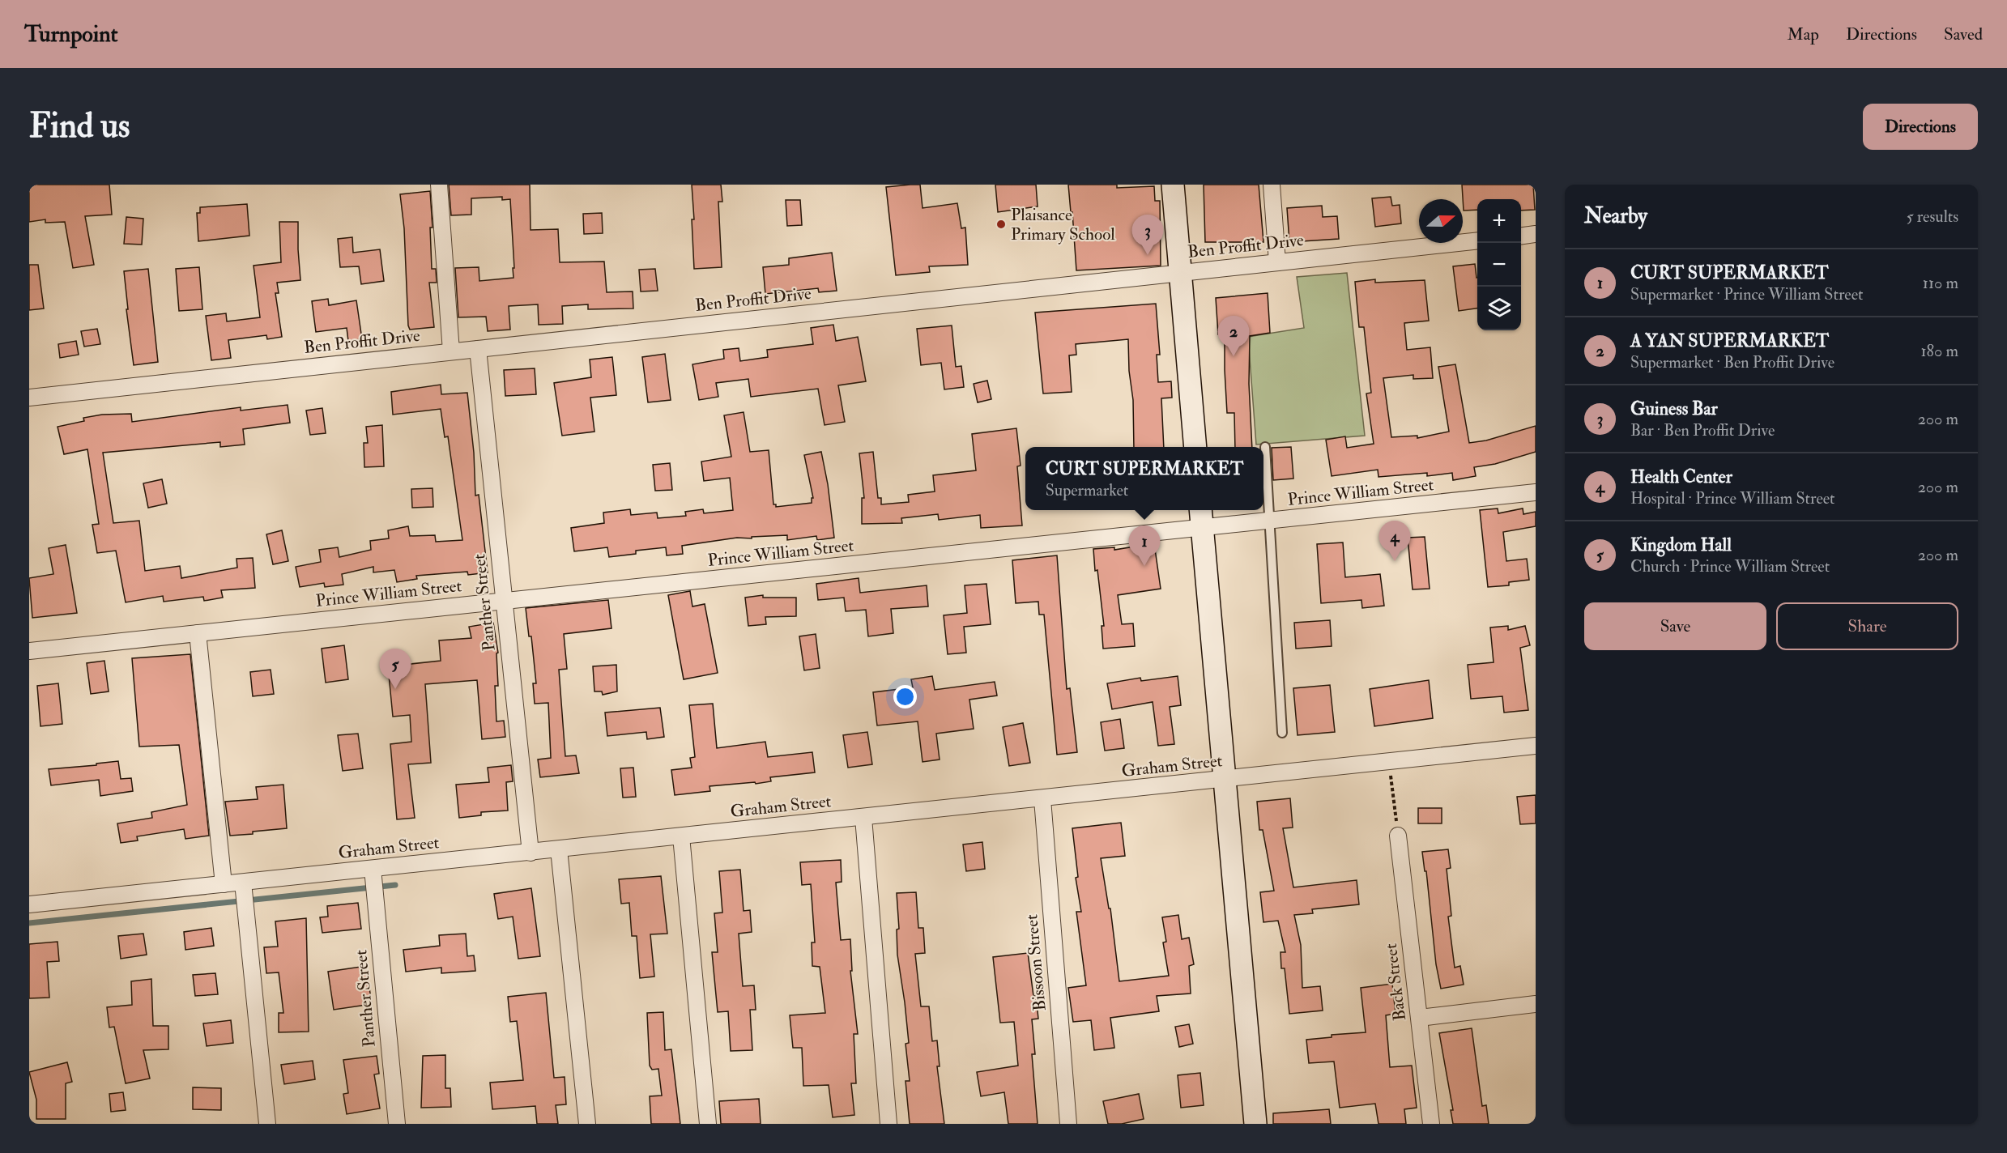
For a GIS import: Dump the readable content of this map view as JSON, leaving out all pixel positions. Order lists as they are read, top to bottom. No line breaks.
{"streets":{"street":["Ben Proffit Drive","Prince William Street","Panther Street","Graham Street","Bissoon Street","Back Street"]},"crossings":[["Ben Proffit Drive","Panther Street"],["Prince William Street","Panther Street"],["Panther Street","Graham Street"],["Graham Street","Bissoon Street"]],"places":["Plaisance Primary School"],"north":"right","page":{"header":"Turnpoint","nav":["Map","Directions","Saved"],"buttons":["Directions",["Save","Share"]],"title":"Find us","heading":["Nearby","5 results"],"map_buttons":["+","−"],"pins":["3","2","4","1","5"],"list":[{"mark":"1","name":"CURT SUPERMARKET","note":"Supermarket · Prince William Street","value":"110 m"},{"mark":"2","name":"A YAN SUPERMARKET","note":"Supermarket · Ben Proffit Drive","value":"180 m"},{"mark":"3","name":"Guiness Bar","note":"Bar · Ben Proffit Drive","value":"200 m"},{"mark":"4","name":"Health Center","note":"Hospital · Prince William Street","value":"200 m"},{"mark":"5","name":"Kingdom Hall","note":"Church · Prince William Street","value":"200 m"}],"popup":["CURT SUPERMARKET","Supermarket"]}}
